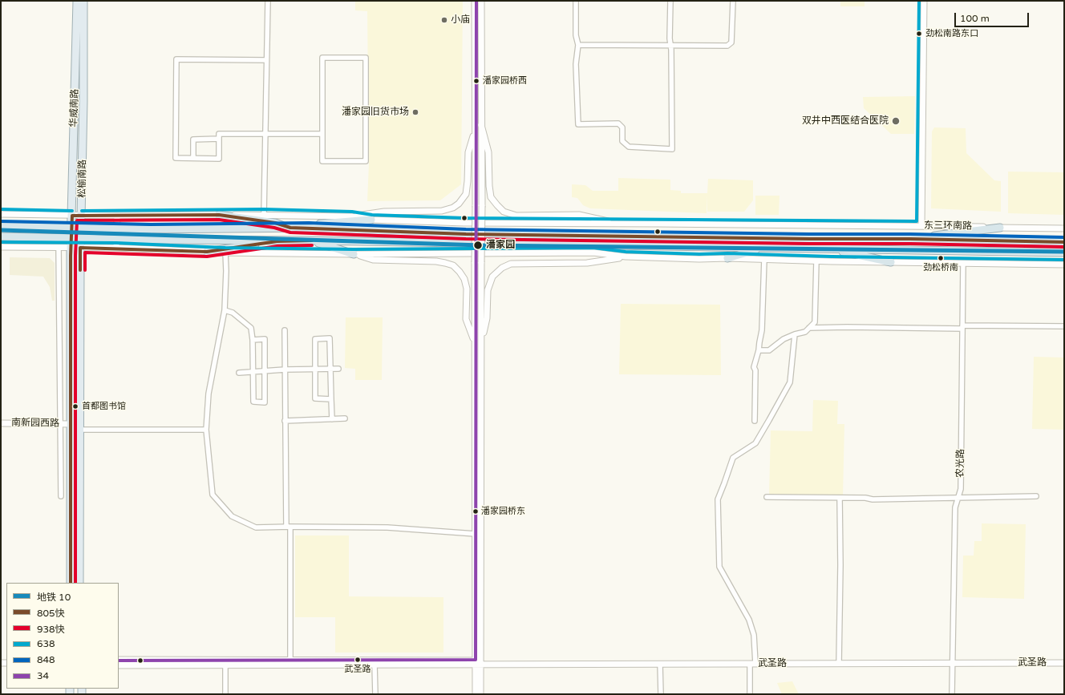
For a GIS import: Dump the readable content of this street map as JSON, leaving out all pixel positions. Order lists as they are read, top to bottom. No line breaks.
{"streets":{"main road":["华威南路","松榆南路"],"street":["东三环南路","南新园西路","农光路","武圣路"]},"crossings":[["华威南路","松榆南路"],["农光路","武圣路"]],"places":["小庙","劲松南路东口","潘家园桥西","潘家园旧货市场","双井中西医结合医院","潘家园","劲松桥南","首都图书馆","潘家园桥东","武圣路"],"lines":["transit line 638","transit line 34","transit line 805快","transit line 938快","transit line 848","metro line 10"],"legend":["地铁 10","805快","938快","638","848","34"],"scale_bar":"100 m"}
